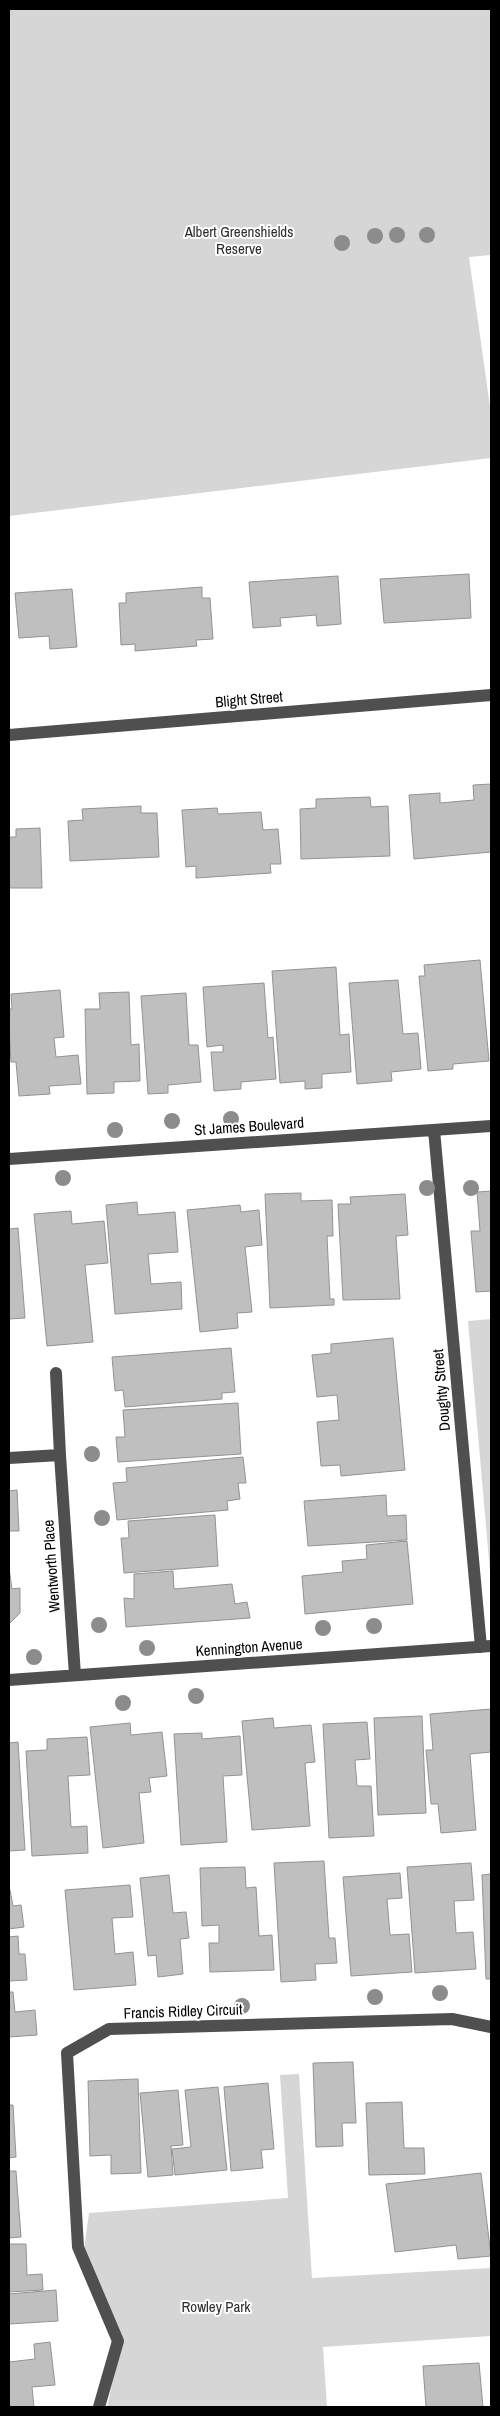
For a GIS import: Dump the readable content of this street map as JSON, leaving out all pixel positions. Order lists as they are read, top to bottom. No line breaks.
{"streets":{"street":["Blight Street","St James Boulevard","Doughty Street","Wentworth Place","Kennington Avenue","Francis Ridley Circuit"]},"crossings":[["St James Boulevard","Doughty Street"],["Doughty Street","Kennington Avenue"],["Wentworth Place","Kennington Avenue"]],"parks":["Albert Greenshields Reserve","Rowley Park"]}
